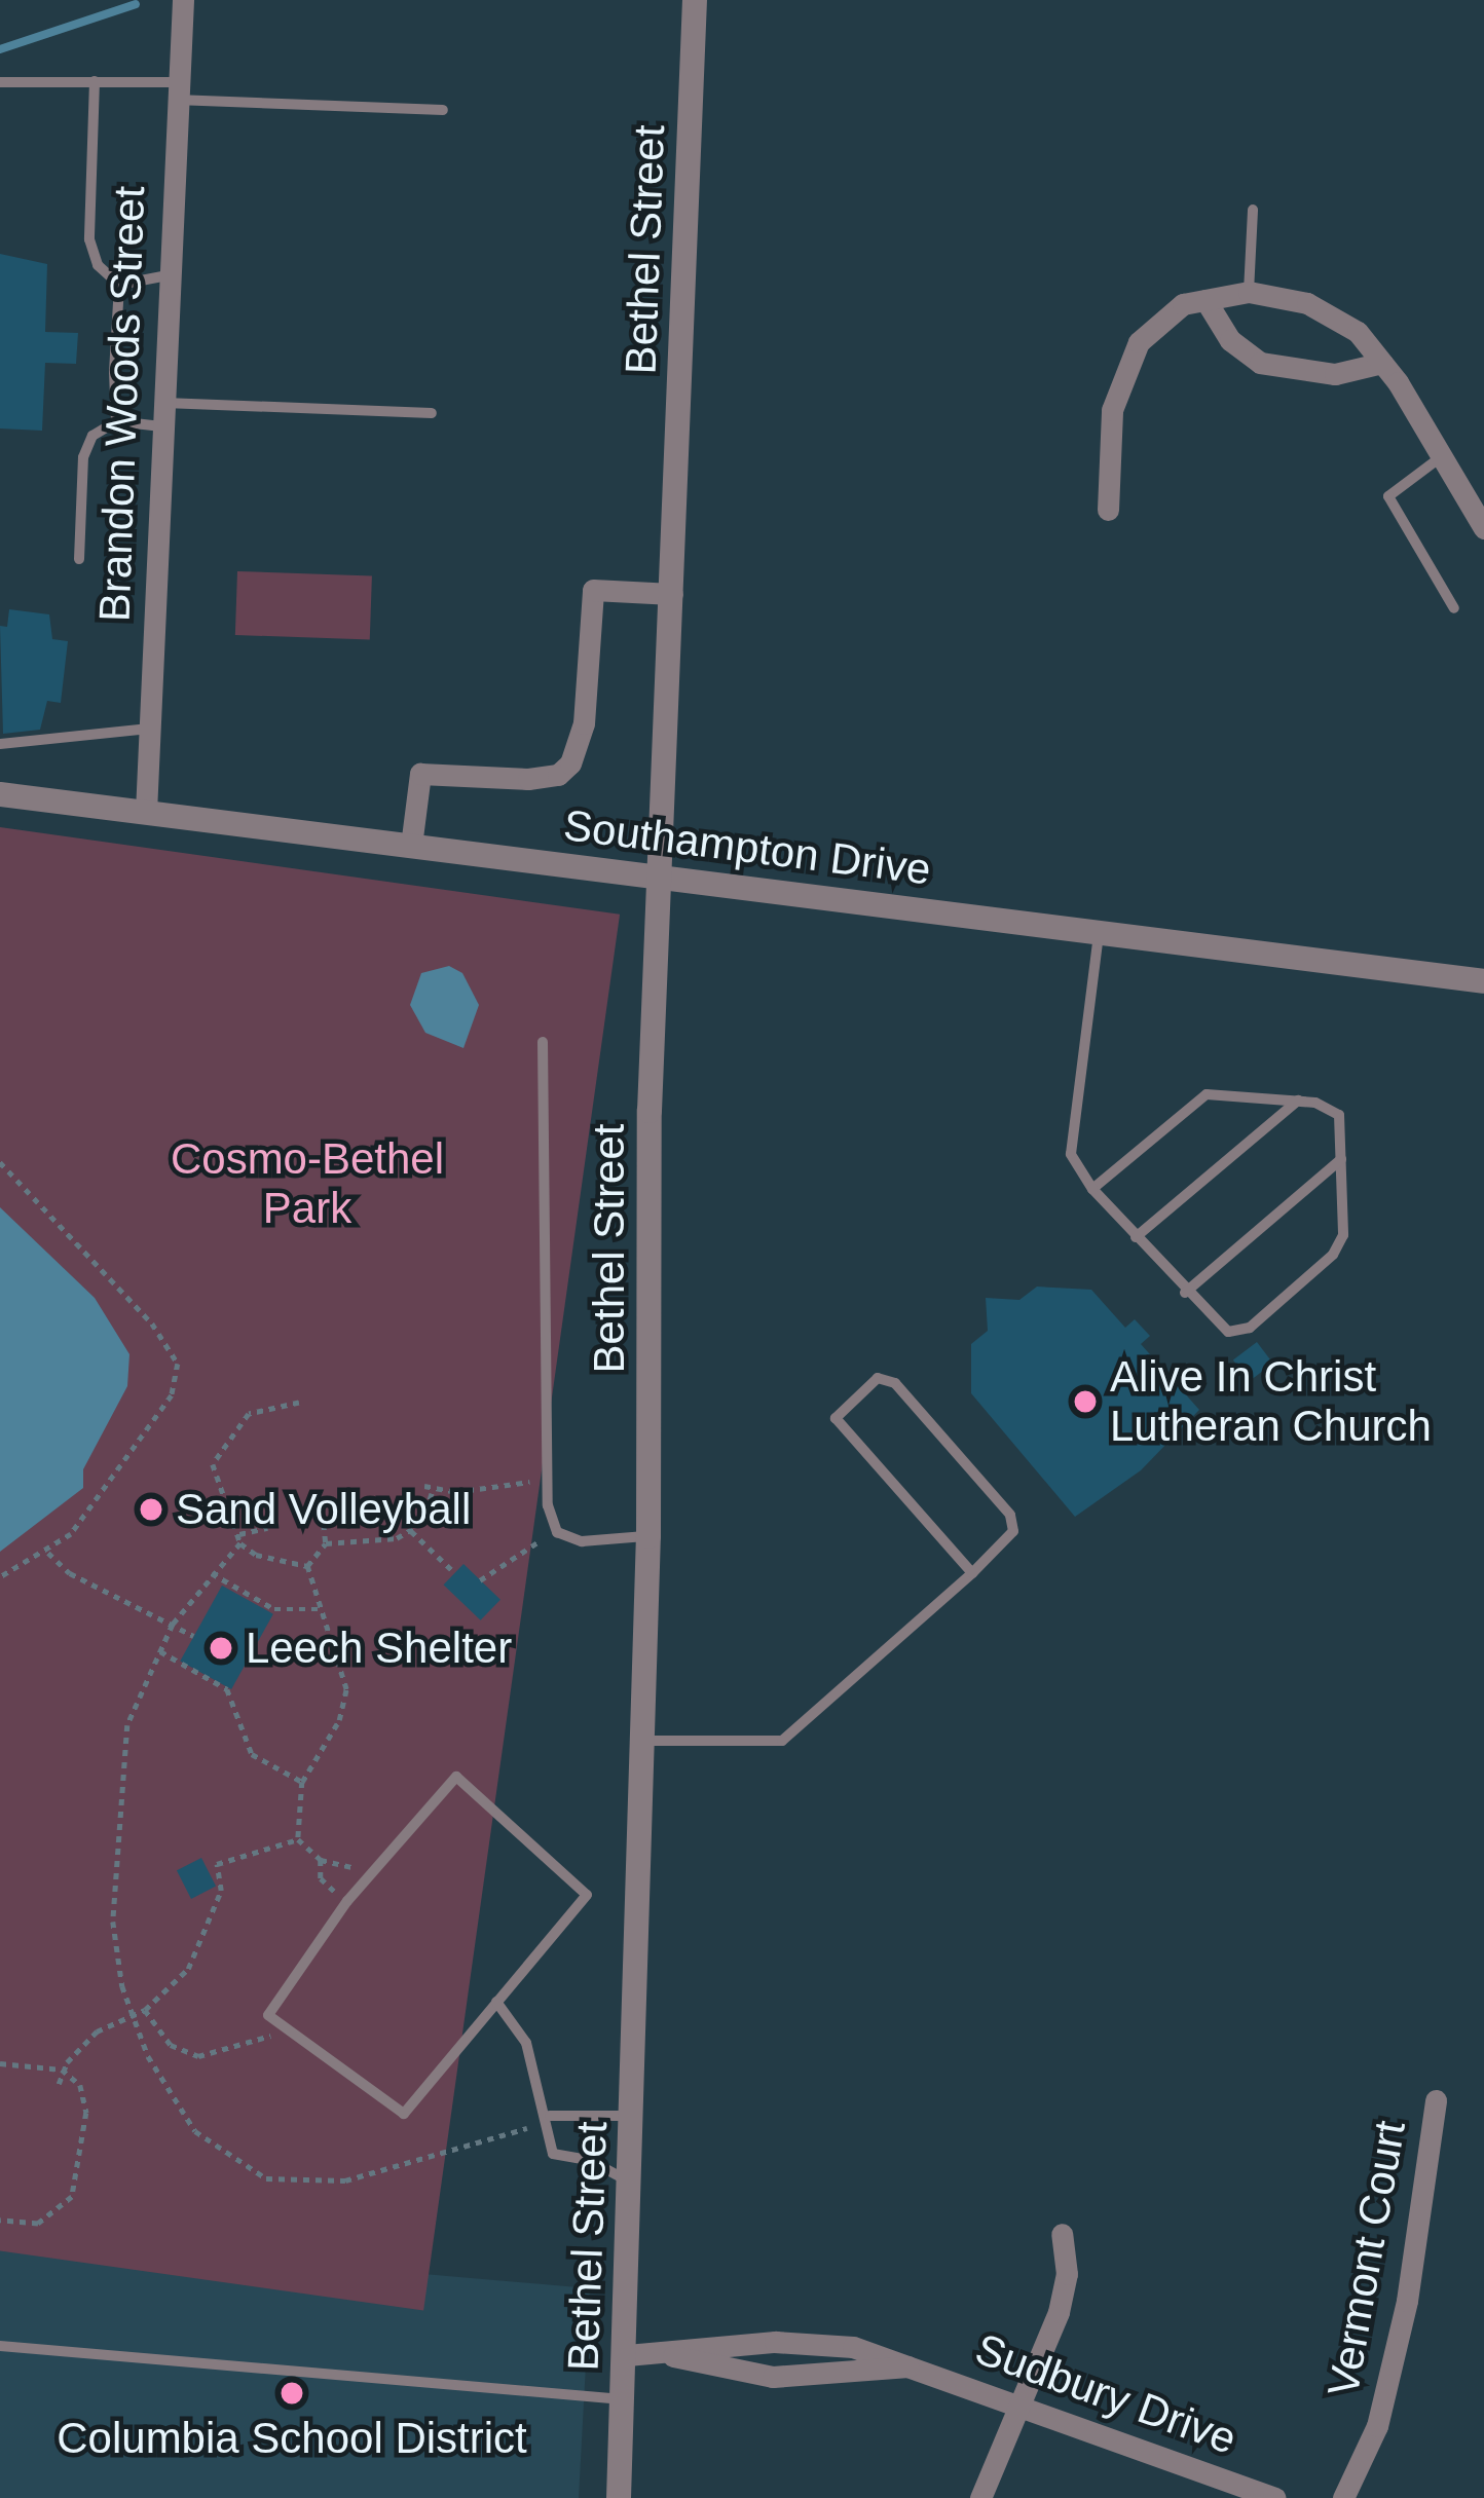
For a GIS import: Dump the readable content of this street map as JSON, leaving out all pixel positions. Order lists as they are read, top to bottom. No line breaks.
{"streets":{"street":["Bethel Street","Brandon Woods Street","Southampton Drive","Vermont Court","Sudbury Drive"]},"crossings":[["Bethel Street","Southampton Drive"],["Bethel Street","Sudbury Drive"],["Brandon Woods Street","Southampton Drive"]],"parks":["Cosmo-Bethel Park"],"places":["Alive In Christ Lutheran Church","Sand Volleyball","Leech Shelter","Columbia School District"]}
